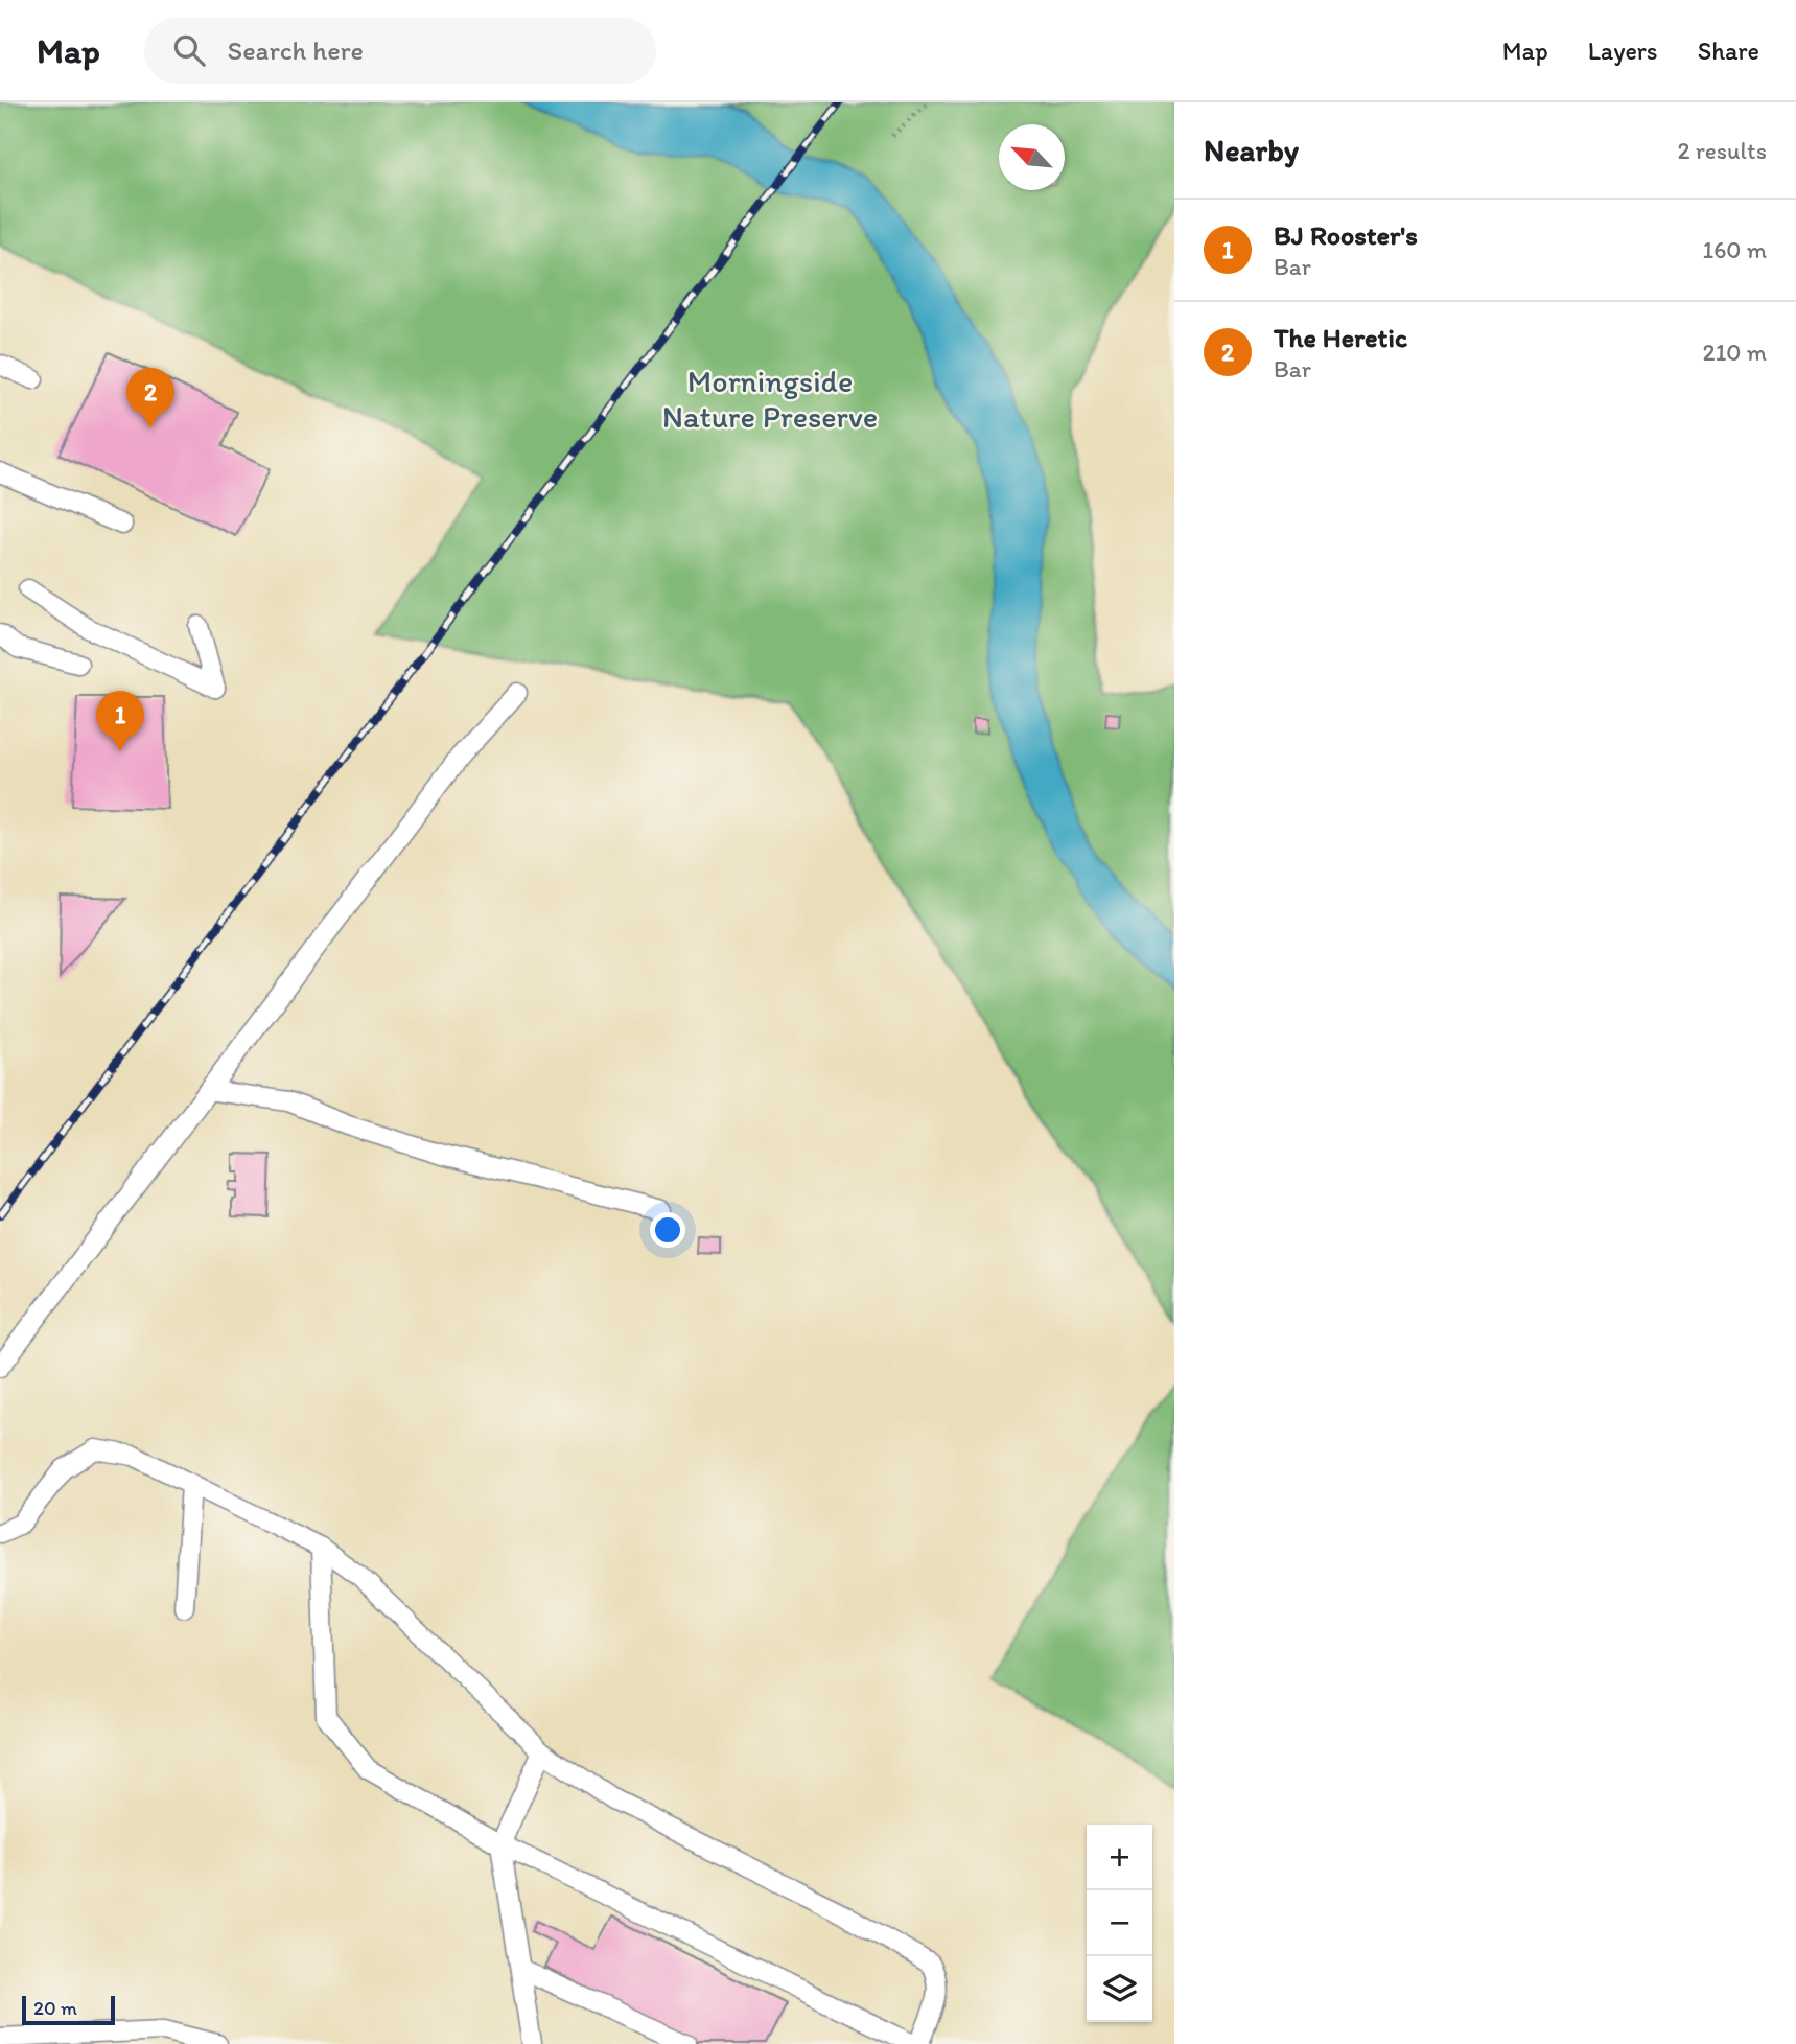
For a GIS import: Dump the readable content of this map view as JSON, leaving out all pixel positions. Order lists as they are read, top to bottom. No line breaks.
{"parks":["Morningside Nature Preserve"],"scale_bar":"20 m","north":"top left","page":{"header":"Map","search":"Search here","nav":["Map","Layers","Share"],"heading":["Nearby","2 results"],"list":[{"mark":"1","name":"BJ Rooster's","note":"Bar","value":"160 m"},{"mark":"2","name":"The Heretic","note":"Bar","value":"210 m"}],"pins":["2","1"],"map_buttons":["+","−"],"scale":"20 m"}}
